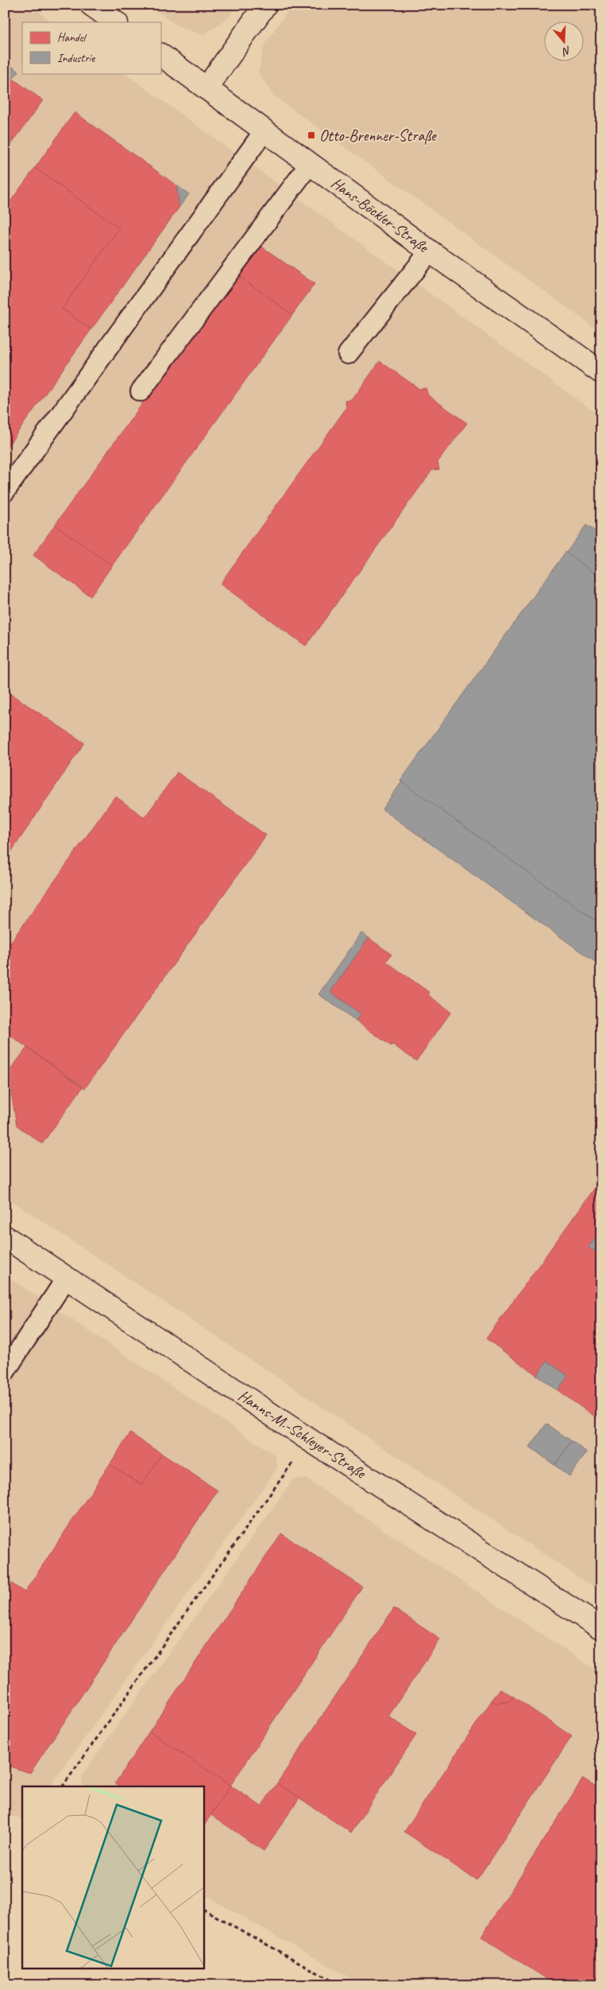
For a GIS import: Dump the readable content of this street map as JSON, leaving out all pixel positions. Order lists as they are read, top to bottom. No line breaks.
{"streets":{"street":["Hans-Böckler-Straße","Hanns-M.-Schleyer-Straße"]},"places":{"transit":["Otto-Brenner-Straße"]},"legend":["Handel","Industrie"],"north":"bottom"}
